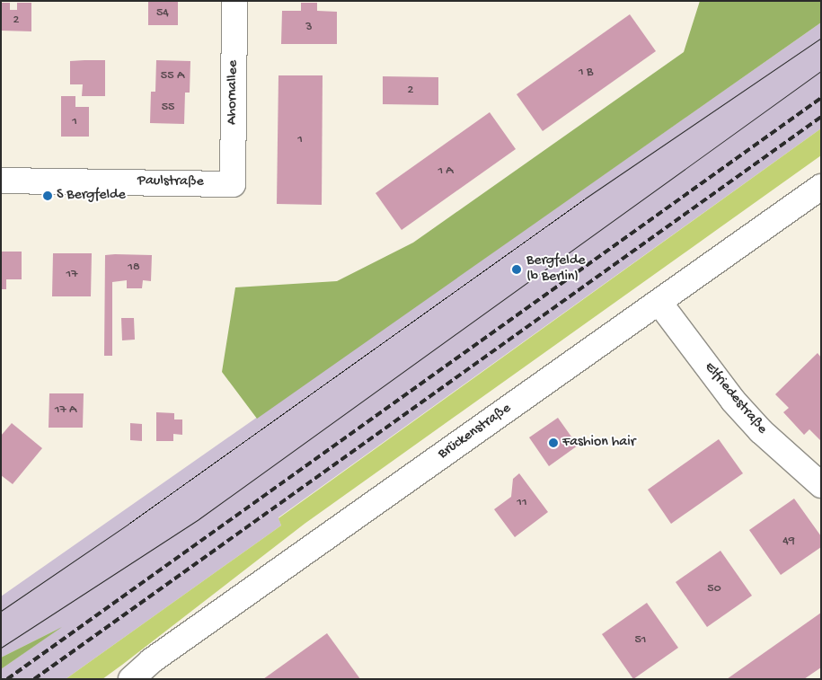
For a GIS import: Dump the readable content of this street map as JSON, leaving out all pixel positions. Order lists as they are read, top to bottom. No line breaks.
{"streets":{"street":["Ahornallee","Paulstraße","Elfriedestraße","Brückenstraße"]},"crossings":[["Ahornallee","Paulstraße"],["Elfriedestraße","Brückenstraße"]],"places":["S Bergfelde","Bergfelde (b Berlin)","Fashion hair"],"house_numbers":["54","2","3","1 B","55 A","2","55","1","1","1 A","18","17","17 A","11","49","50","51"]}
